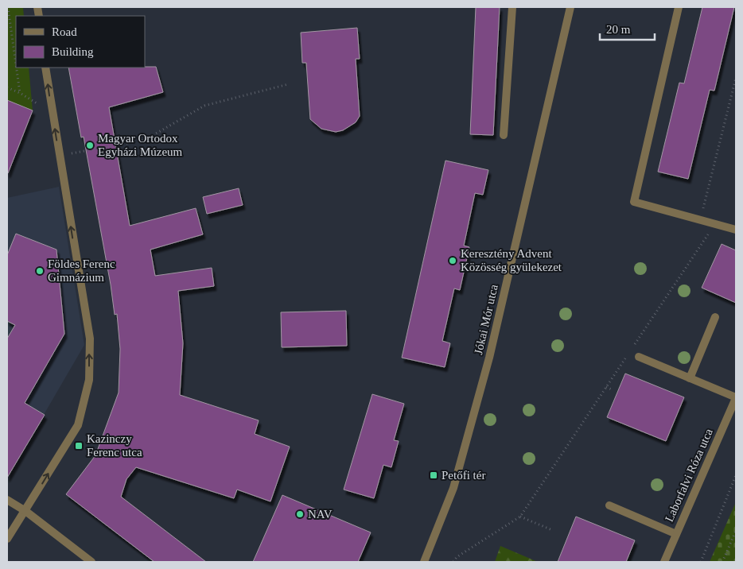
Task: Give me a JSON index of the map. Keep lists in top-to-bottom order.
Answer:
{
  "streets": {
    "street": ["Jókai Mór utca", "Laborfalvi Róza utca"]
  },
  "places": {
    "other": [
      "Magyar Ortodox Egyházi Múzeum",
      "Keresztény Advent Közösség gyülekezet",
      "Földes Ferenc Gimnázium",
      "NAV"
    ],
    "transit": ["Kazinczy Ferenc utca", "Petőfi tér"]
  },
  "legend": ["Road", "Building"],
  "scale_bar": "20 m"
}
